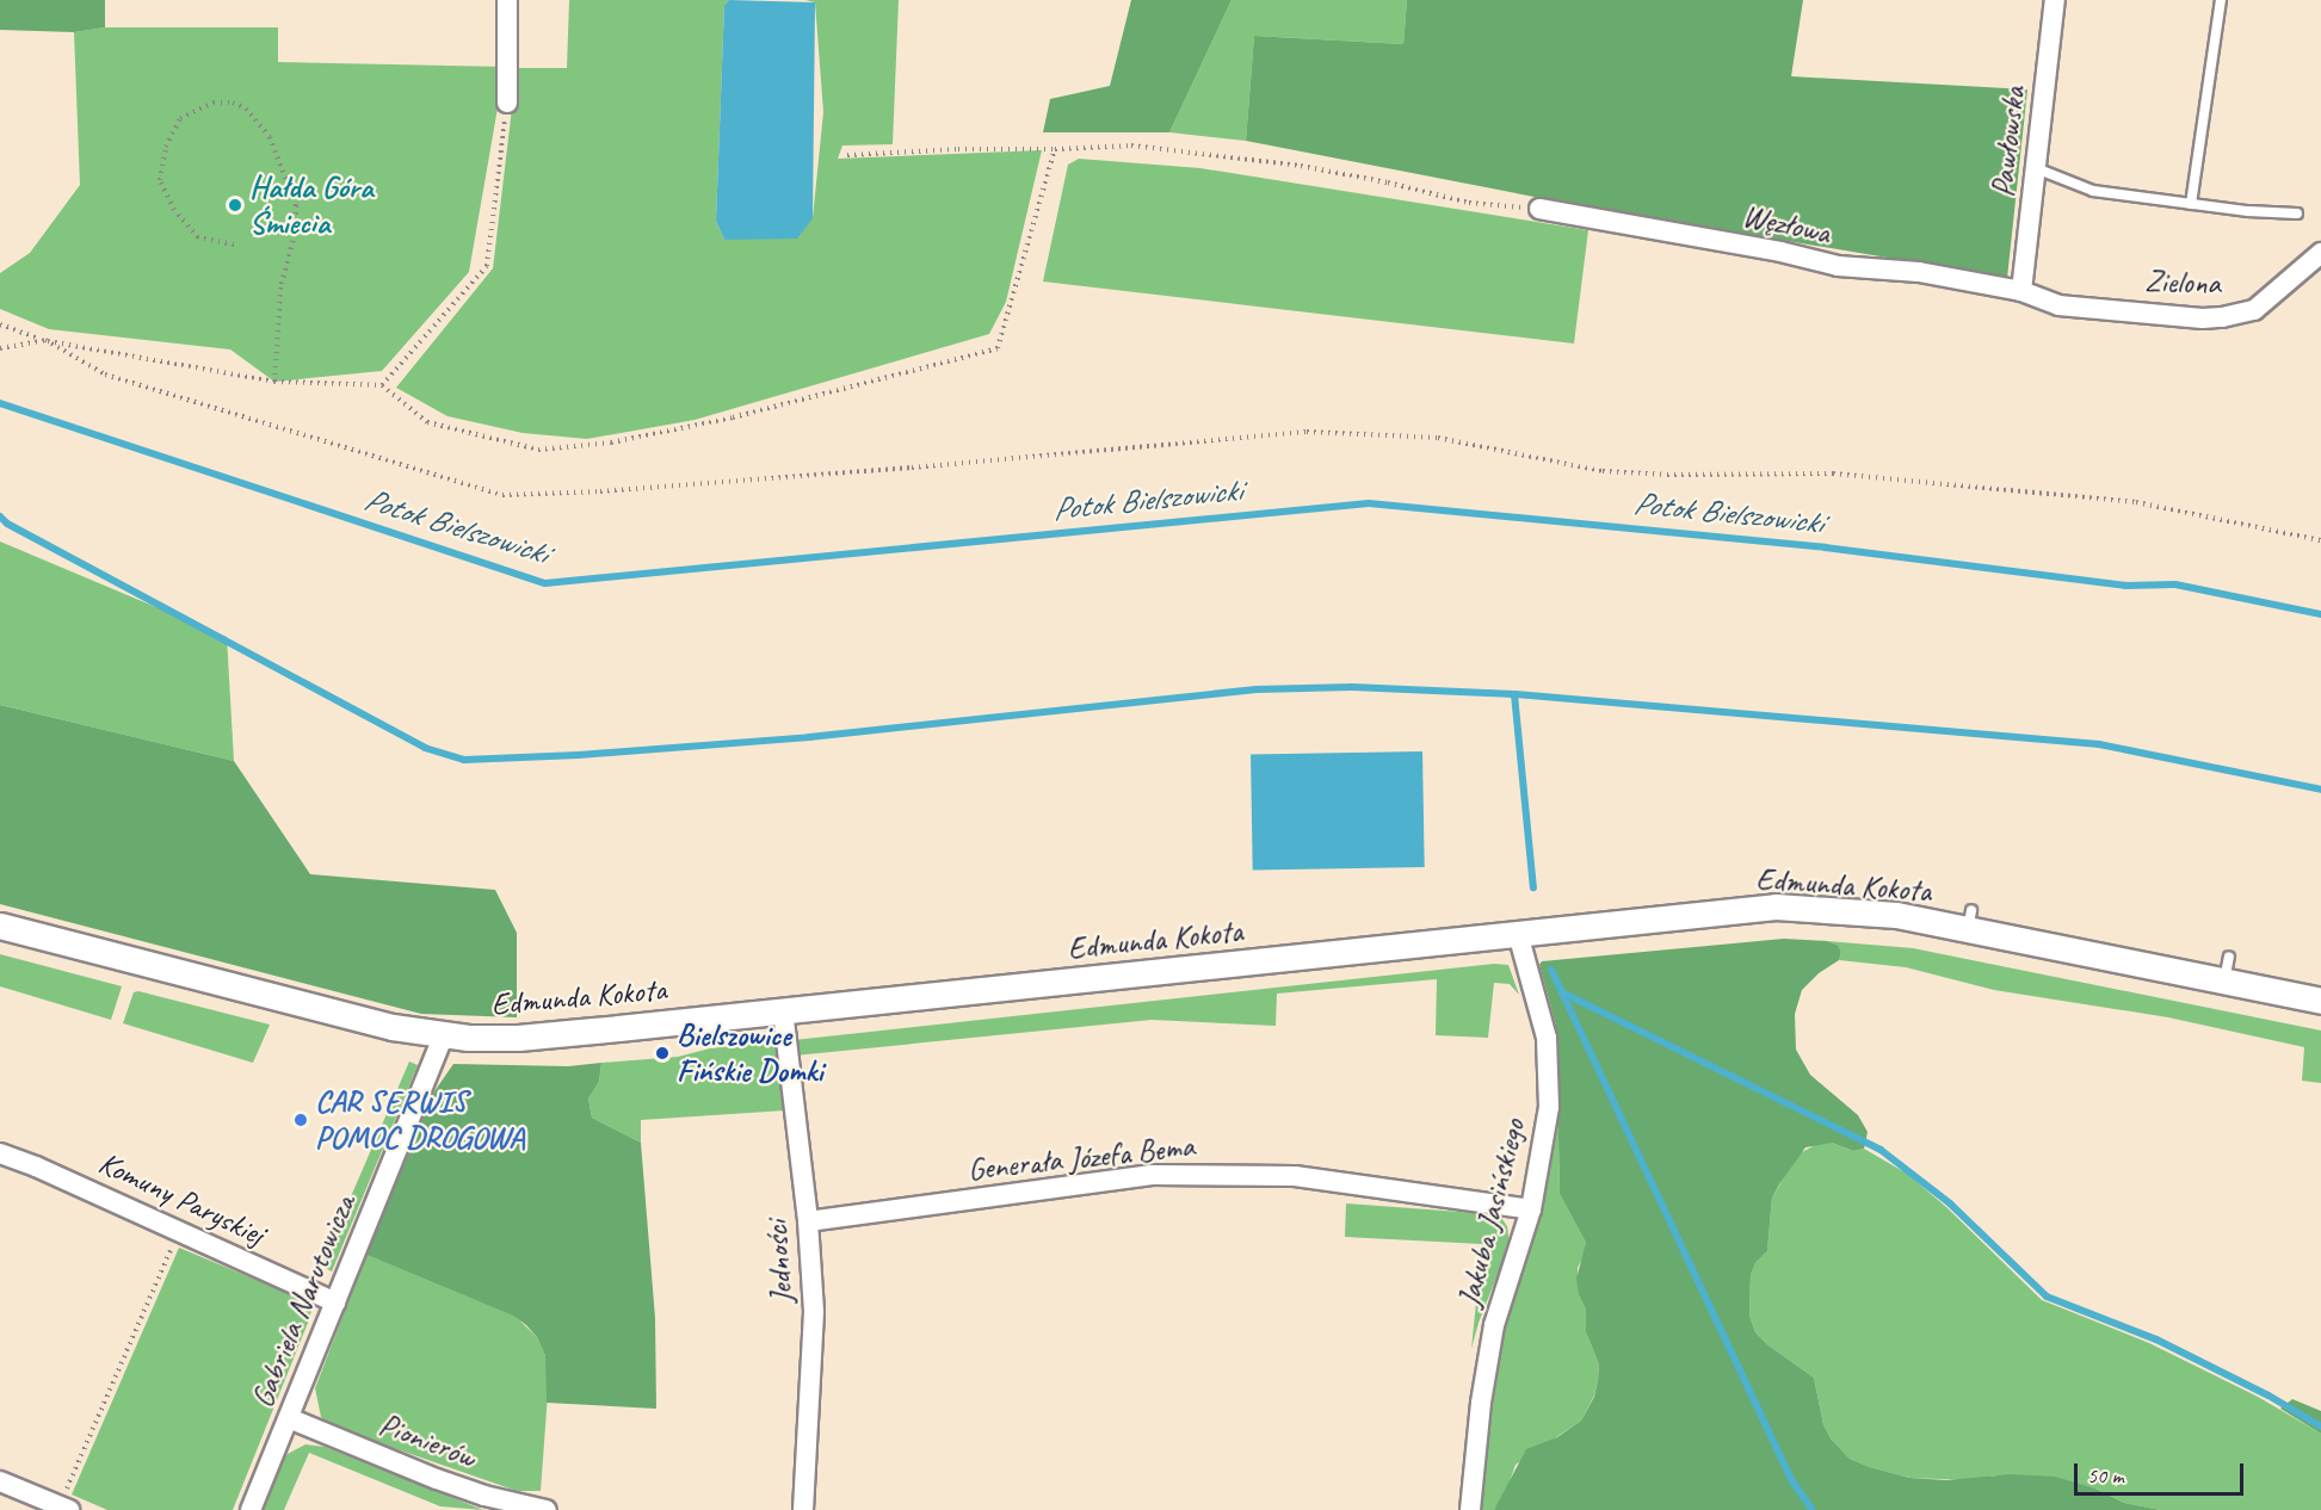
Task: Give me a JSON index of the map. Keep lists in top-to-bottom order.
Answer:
{
  "streets": {
    "street": [
      "Pawłowska",
      "Węzłowa",
      "Zielona",
      "Edmunda Kokota",
      "Generała Józefa Bema",
      "Komuny Paryskiej",
      "Jakuba Jasińskiego",
      "Jedności",
      "Gabriela Narutowicza",
      "Pionierów"
    ]
  },
  "crossings": [
    ["Pawłowska", "Węzłowa"],
    ["Pawłowska", "Zielona"],
    ["Węzłowa", "Zielona"],
    ["Edmunda Kokota", "Jakuba Jasińskiego"],
    ["Edmunda Kokota", "Jedności"],
    ["Edmunda Kokota", "Gabriela Narutowicza"],
    ["Generała Józefa Bema", "Jakuba Jasińskiego"],
    ["Generała Józefa Bema", "Jedności"],
    ["Komuny Paryskiej", "Gabriela Narutowicza"],
    ["Gabriela Narutowicza", "Pionierów"]
  ],
  "water": ["Potok Bielszowicki"],
  "places": ["Hałda Góra Śmiecia", "Bielszowice Fińskie Domki", "CAR SERWIS POMOC DROGOWA"],
  "scale_bar": "50 m"
}
